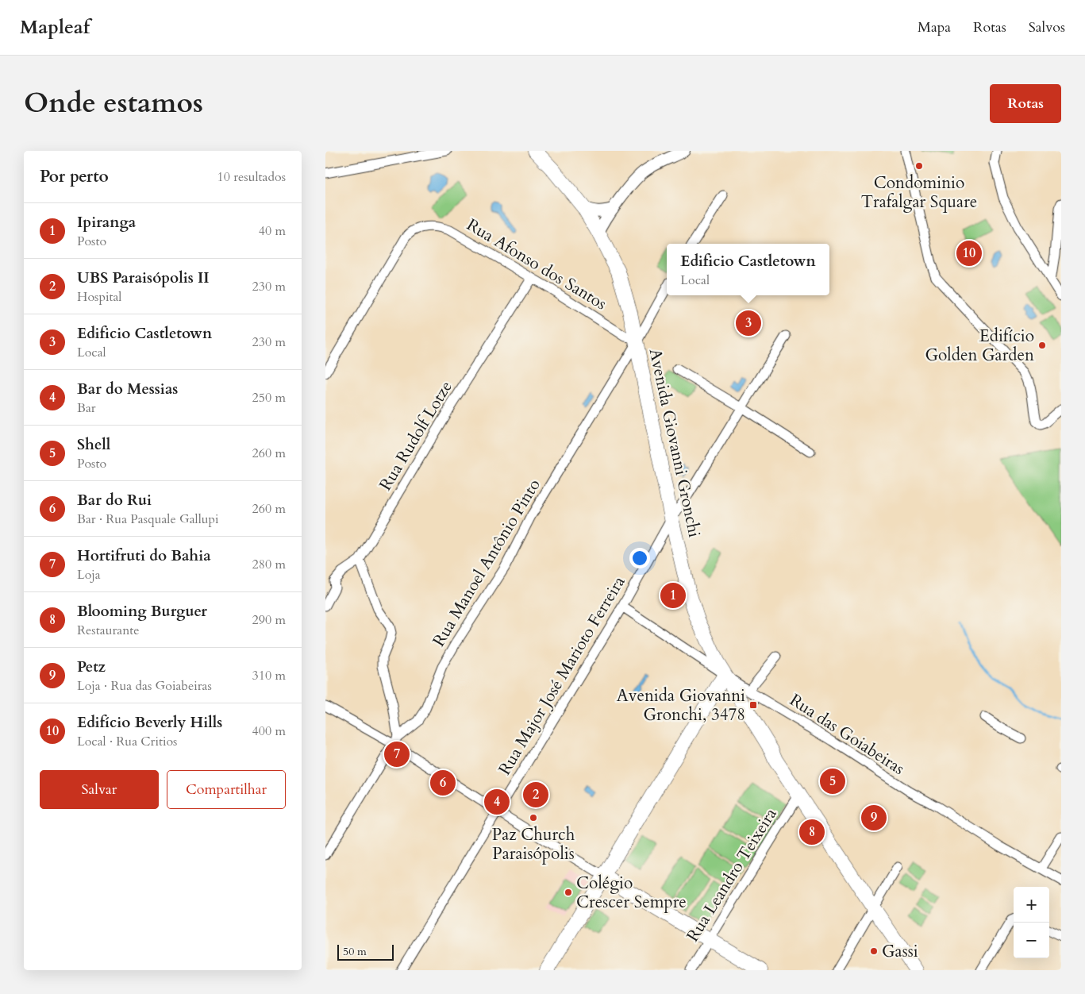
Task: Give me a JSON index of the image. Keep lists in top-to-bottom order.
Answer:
{
  "streets": {
    "main road": ["Avenida Giovanni Gronchi"],
    "street": [
      "Rua Afonso dos Santos",
      "Rua Rudolf Lotze",
      "Rua Manoel Antônio Pinto",
      "Rua Major José Marioto Ferreira",
      "Rua das Goiabeiras",
      "Rua Leandro Teixeira"
    ]
  },
  "crossings": [
    ["Rua Afonso dos Santos", "Rua Rudolf Lotze"],
    ["Rua Afonso dos Santos", "Avenida Giovanni Gronchi"],
    ["Rua Afonso dos Santos", "Rua Manoel Antônio Pinto"],
    ["Avenida Giovanni Gronchi", "Rua Manoel Antônio Pinto"],
    ["Avenida Giovanni Gronchi", "Rua Major José Marioto Ferreira"],
    ["Avenida Giovanni Gronchi", "Rua das Goiabeiras"],
    ["Avenida Giovanni Gronchi", "Rua Leandro Teixeira"],
    ["Rua Major José Marioto Ferreira", "Rua das Goiabeiras"]
  ],
  "places": {
    "other": [
      "Condominio Trafalgar Square",
      "Edifício Golden Garden",
      "Paz Church Paraisópolis",
      "Colégio Crescer Sempre",
      "Gassi"
    ],
    "transit": ["Avenida Giovanni Gronchi, 3478"]
  },
  "scale_bar": "50 m",
  "page": {
    "header": "Mapleaf",
    "nav": ["Mapa", "Rotas", "Salvos"],
    "title": "Onde estamos",
    "buttons": [
      "Rotas",
      ["Salvar", "Compartilhar"]
    ],
    "heading": ["Por perto", "10 resultados"],
    "list": [
      {
        "mark": "1",
        "name": "Ipiranga",
        "note": "Posto",
        "value": "40 m"
      },
      {
        "mark": "2",
        "name": "UBS Paraisópolis II",
        "note": "Hospital",
        "value": "230 m"
      },
      {
        "mark": "3",
        "name": "Edificio Castletown",
        "note": "Local",
        "value": "230 m"
      },
      {
        "mark": "4",
        "name": "Bar do Messias",
        "note": "Bar",
        "value": "250 m"
      },
      {
        "mark": "5",
        "name": "Shell",
        "note": "Posto",
        "value": "260 m"
      },
      {
        "mark": "6",
        "name": "Bar do Rui",
        "note": "Bar · Rua Pasquale Gallupi",
        "value": "260 m"
      },
      {
        "mark": "7",
        "name": "Hortifruti do Bahia",
        "note": "Loja",
        "value": "280 m"
      },
      {
        "mark": "8",
        "name": "Blooming Burguer",
        "note": "Restaurante",
        "value": "290 m"
      },
      {
        "mark": "9",
        "name": "Petz",
        "note": "Loja · Rua das Goiabeiras",
        "value": "310 m"
      },
      {
        "mark": "10",
        "name": "Edifício Beverly Hills",
        "note": "Local · Rua Critios",
        "value": "400 m"
      }
    ],
    "pins": [
      "10",
      "3",
      "1",
      "7",
      "5",
      "6",
      "2",
      "4",
      "9",
      "8"
    ],
    "popup": ["Edificio Castletown", "Local"],
    "map_buttons": ["+", "−"],
    "scale": "50 m"
  }
}
